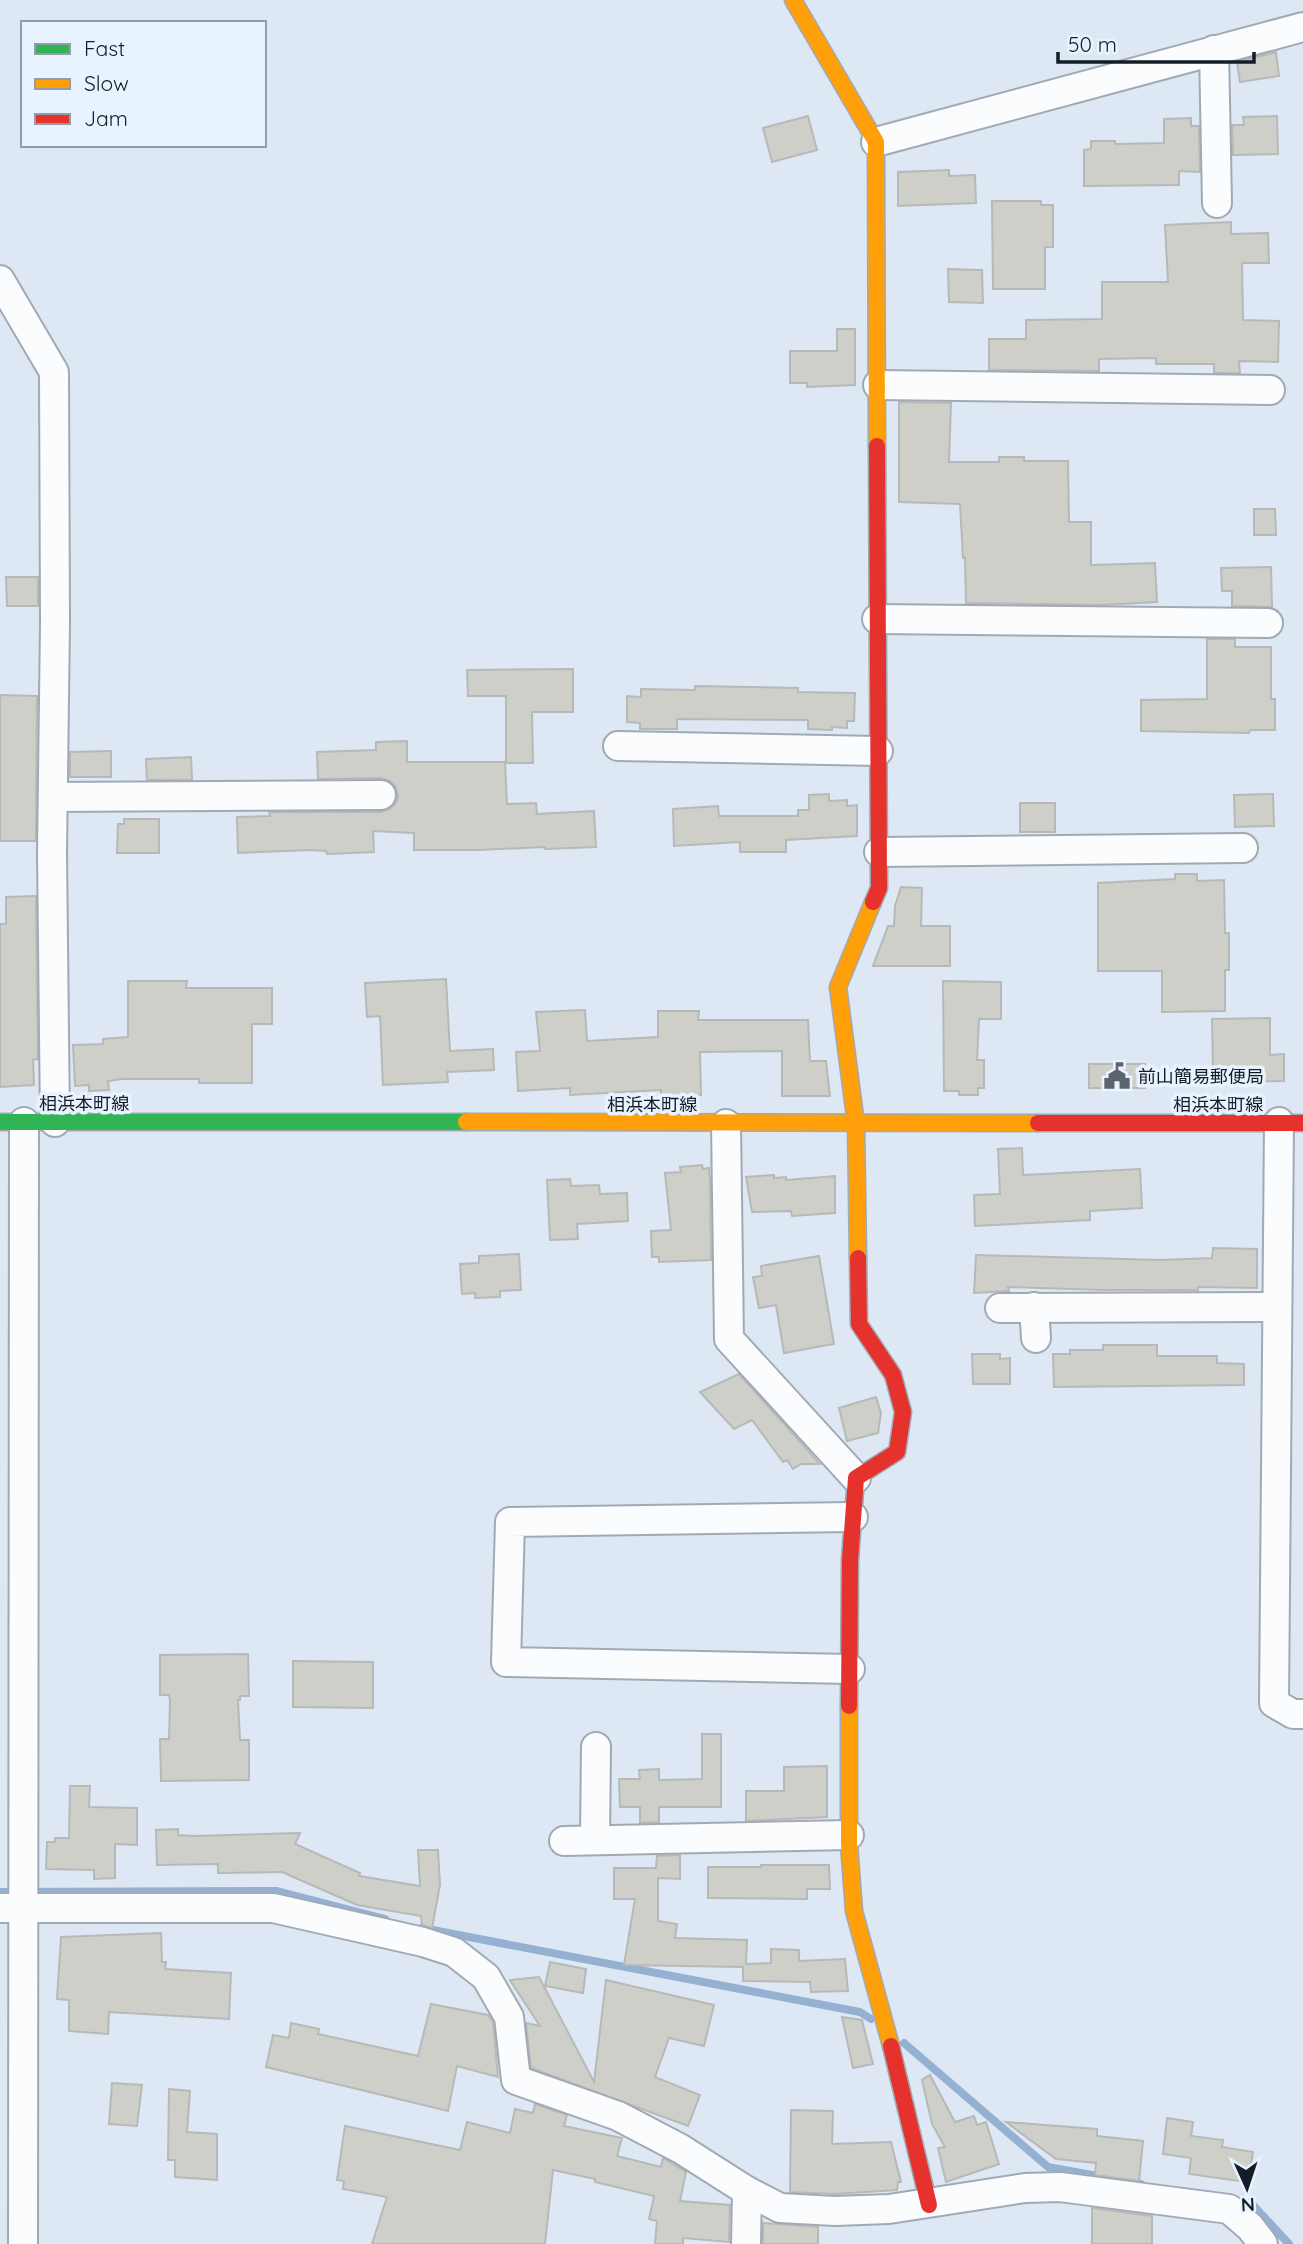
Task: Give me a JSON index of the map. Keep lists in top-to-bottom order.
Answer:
{
  "streets": {
    "street": ["相浜本町線"]
  },
  "places": {
    "public building": ["前山簡易郵便局"]
  },
  "legend": ["Fast", "Slow", "Jam"],
  "scale_bar": "50 m",
  "north": "bottom"
}
